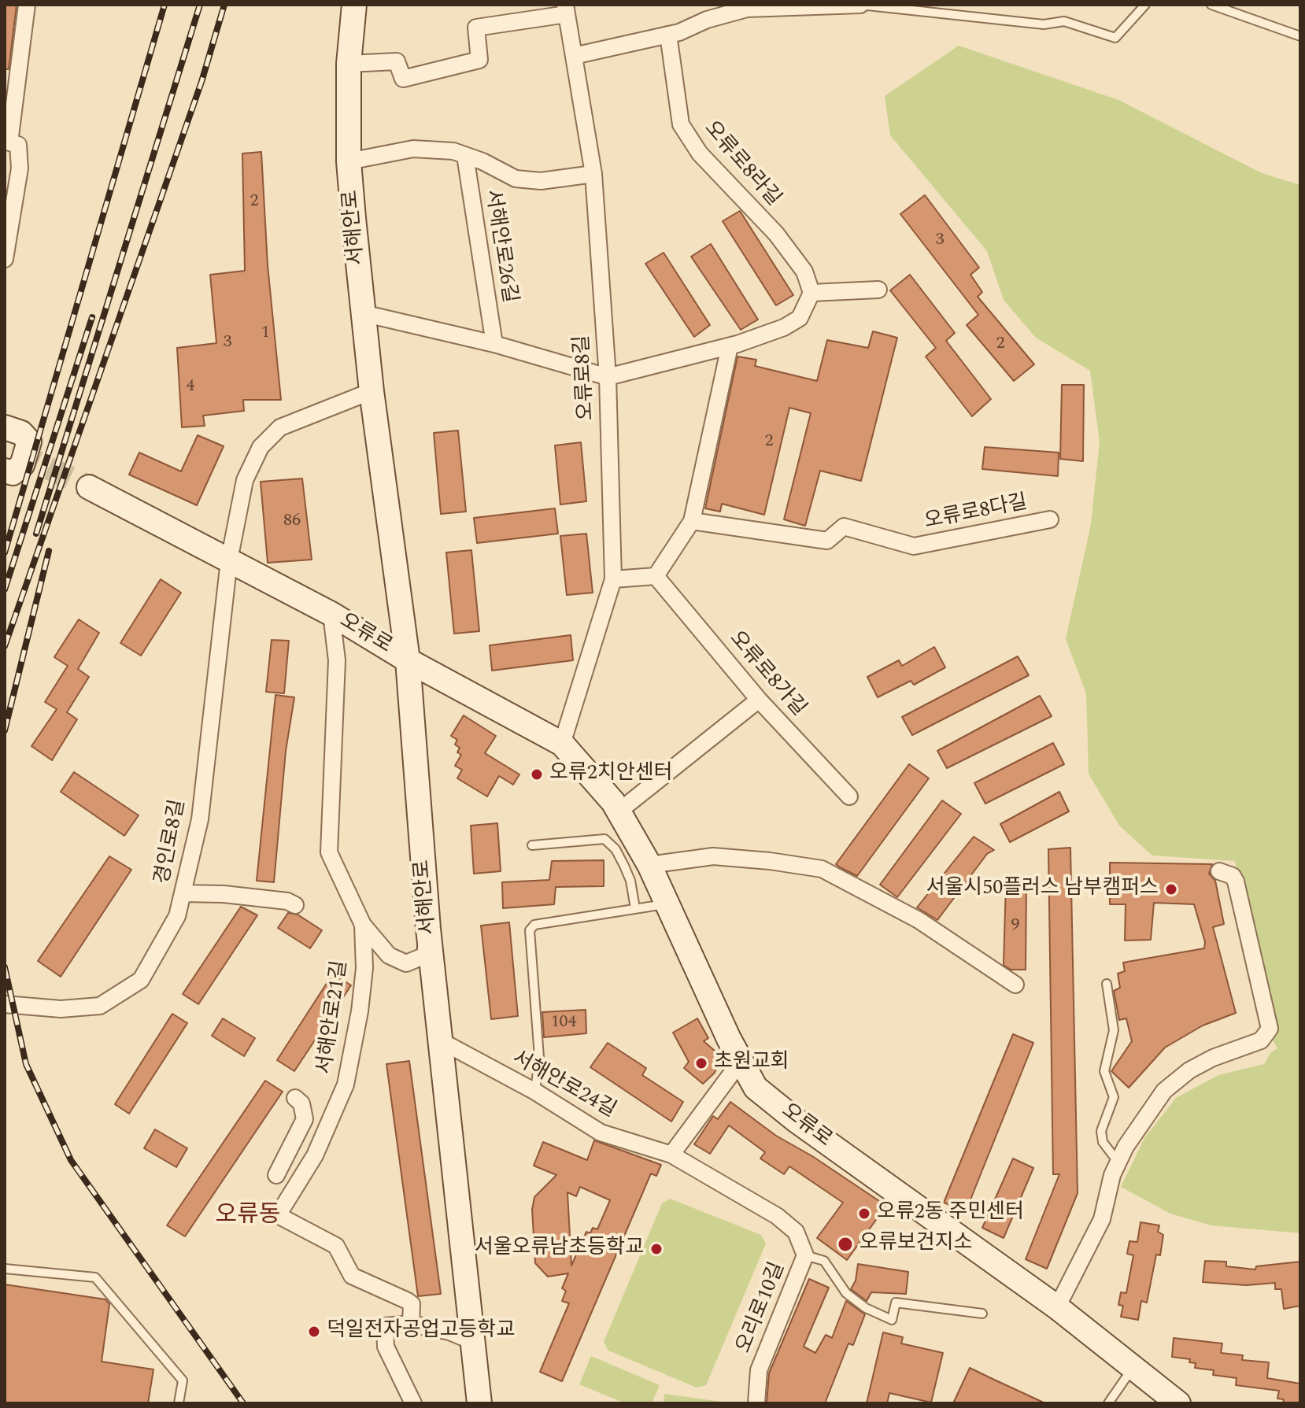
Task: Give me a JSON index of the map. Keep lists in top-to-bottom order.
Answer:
{
  "streets": {
    "main road": ["서해안로", "오류로"],
    "street": [
      "오류로8라길",
      "서해안로26길",
      "오류로8길",
      "오류로8다길",
      "오류로8가길",
      "경인로8길",
      "서해안로21길",
      "서해안로24길",
      "오리로10길"
    ]
  },
  "crossings": [
    ["서해안로", "오류로"],
    ["서해안로", "서해안로21길"],
    ["서해안로", "서해안로24길"],
    ["오류로8길", "오류로"],
    ["오류로", "경인로8길"],
    ["오류로", "서해안로21길"],
    ["서해안로24길", "오리로10길"]
  ],
  "districts": ["오류동"],
  "places": [
    "오류2치안센터",
    "서울시50플러스 남부캠퍼스",
    "초원교회",
    "오류2동 주민센터",
    "오류보건지소",
    "서울오류남초등학교",
    "덕일전자공업고등학교"
  ],
  "house_numbers": [
    "2",
    "3",
    "1",
    "3",
    "2",
    "4",
    "2",
    "86",
    "9",
    "104"
  ]
}
